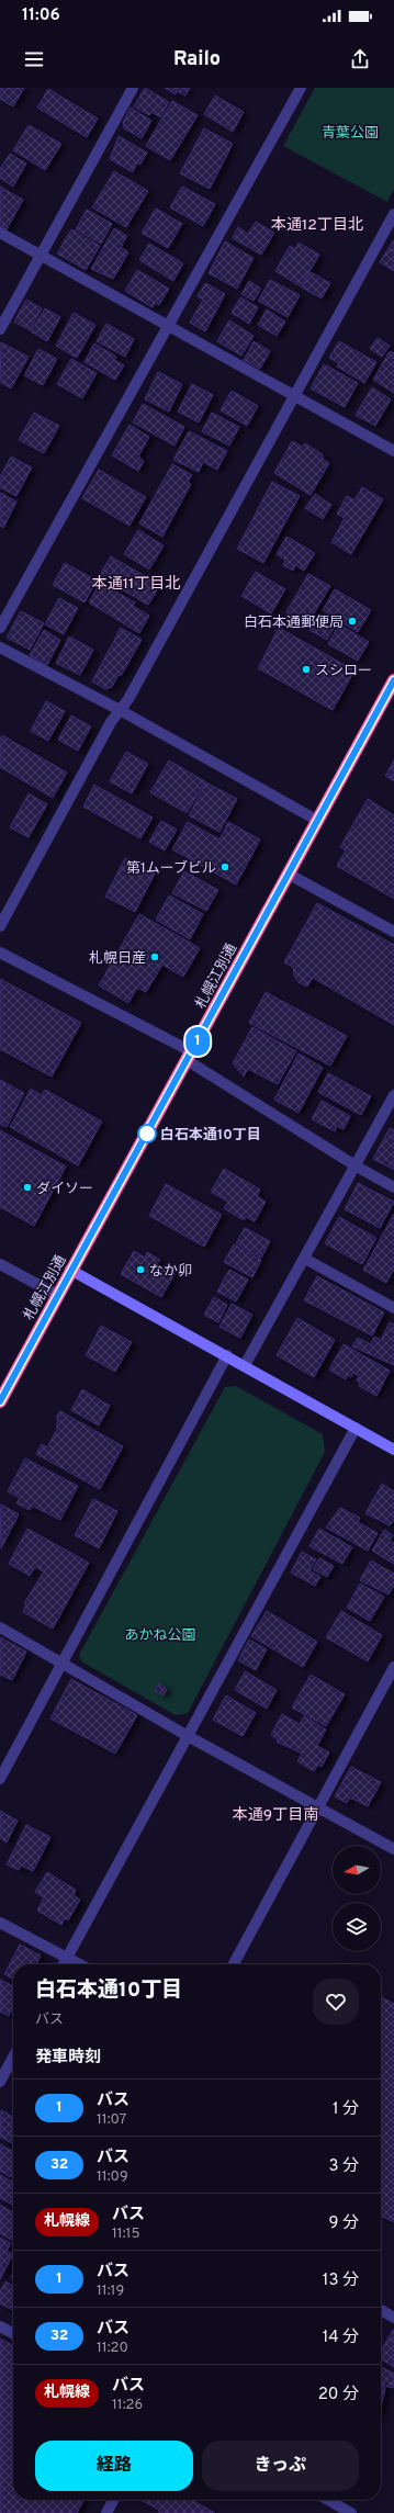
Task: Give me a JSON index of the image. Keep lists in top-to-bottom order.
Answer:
{
  "streets": {
    "highway": ["札幌江別通"]
  },
  "districts": ["本通12丁目北", "本通11丁目北", "本通9丁目南"],
  "parks": ["青葉公園", "あかね公園"],
  "places": [
    "白石本通郵便局",
    "スシロー",
    "第1ムーブビル",
    "札幌日産",
    "白石本通10丁目",
    "ダイソー",
    "なか卯"
  ],
  "lines": ["bus line 1"],
  "north": "left",
  "page": {
    "status": "11:06",
    "header": "Railo",
    "on_map": "1",
    "heading": [
      ["白石本通10丁目", "バス"],
      "発車時刻"
    ],
    "list": [
      {
        "mark": "1",
        "name": "バス",
        "note": "11:07",
        "value": "1 分"
      },
      {
        "mark": "32",
        "name": "バス",
        "note": "11:09",
        "value": "3 分"
      },
      {
        "mark": "札幌線",
        "name": "バス",
        "note": "11:15",
        "value": "9 分"
      },
      {
        "mark": "1",
        "name": "バス",
        "note": "11:19",
        "value": "13 分"
      },
      {
        "mark": "32",
        "name": "バス",
        "note": "11:20",
        "value": "14 分"
      },
      {
        "mark": "札幌線",
        "name": "バス",
        "note": "11:26",
        "value": "20 分"
      }
    ],
    "buttons": ["経路", "きっぷ"]
  }
}
